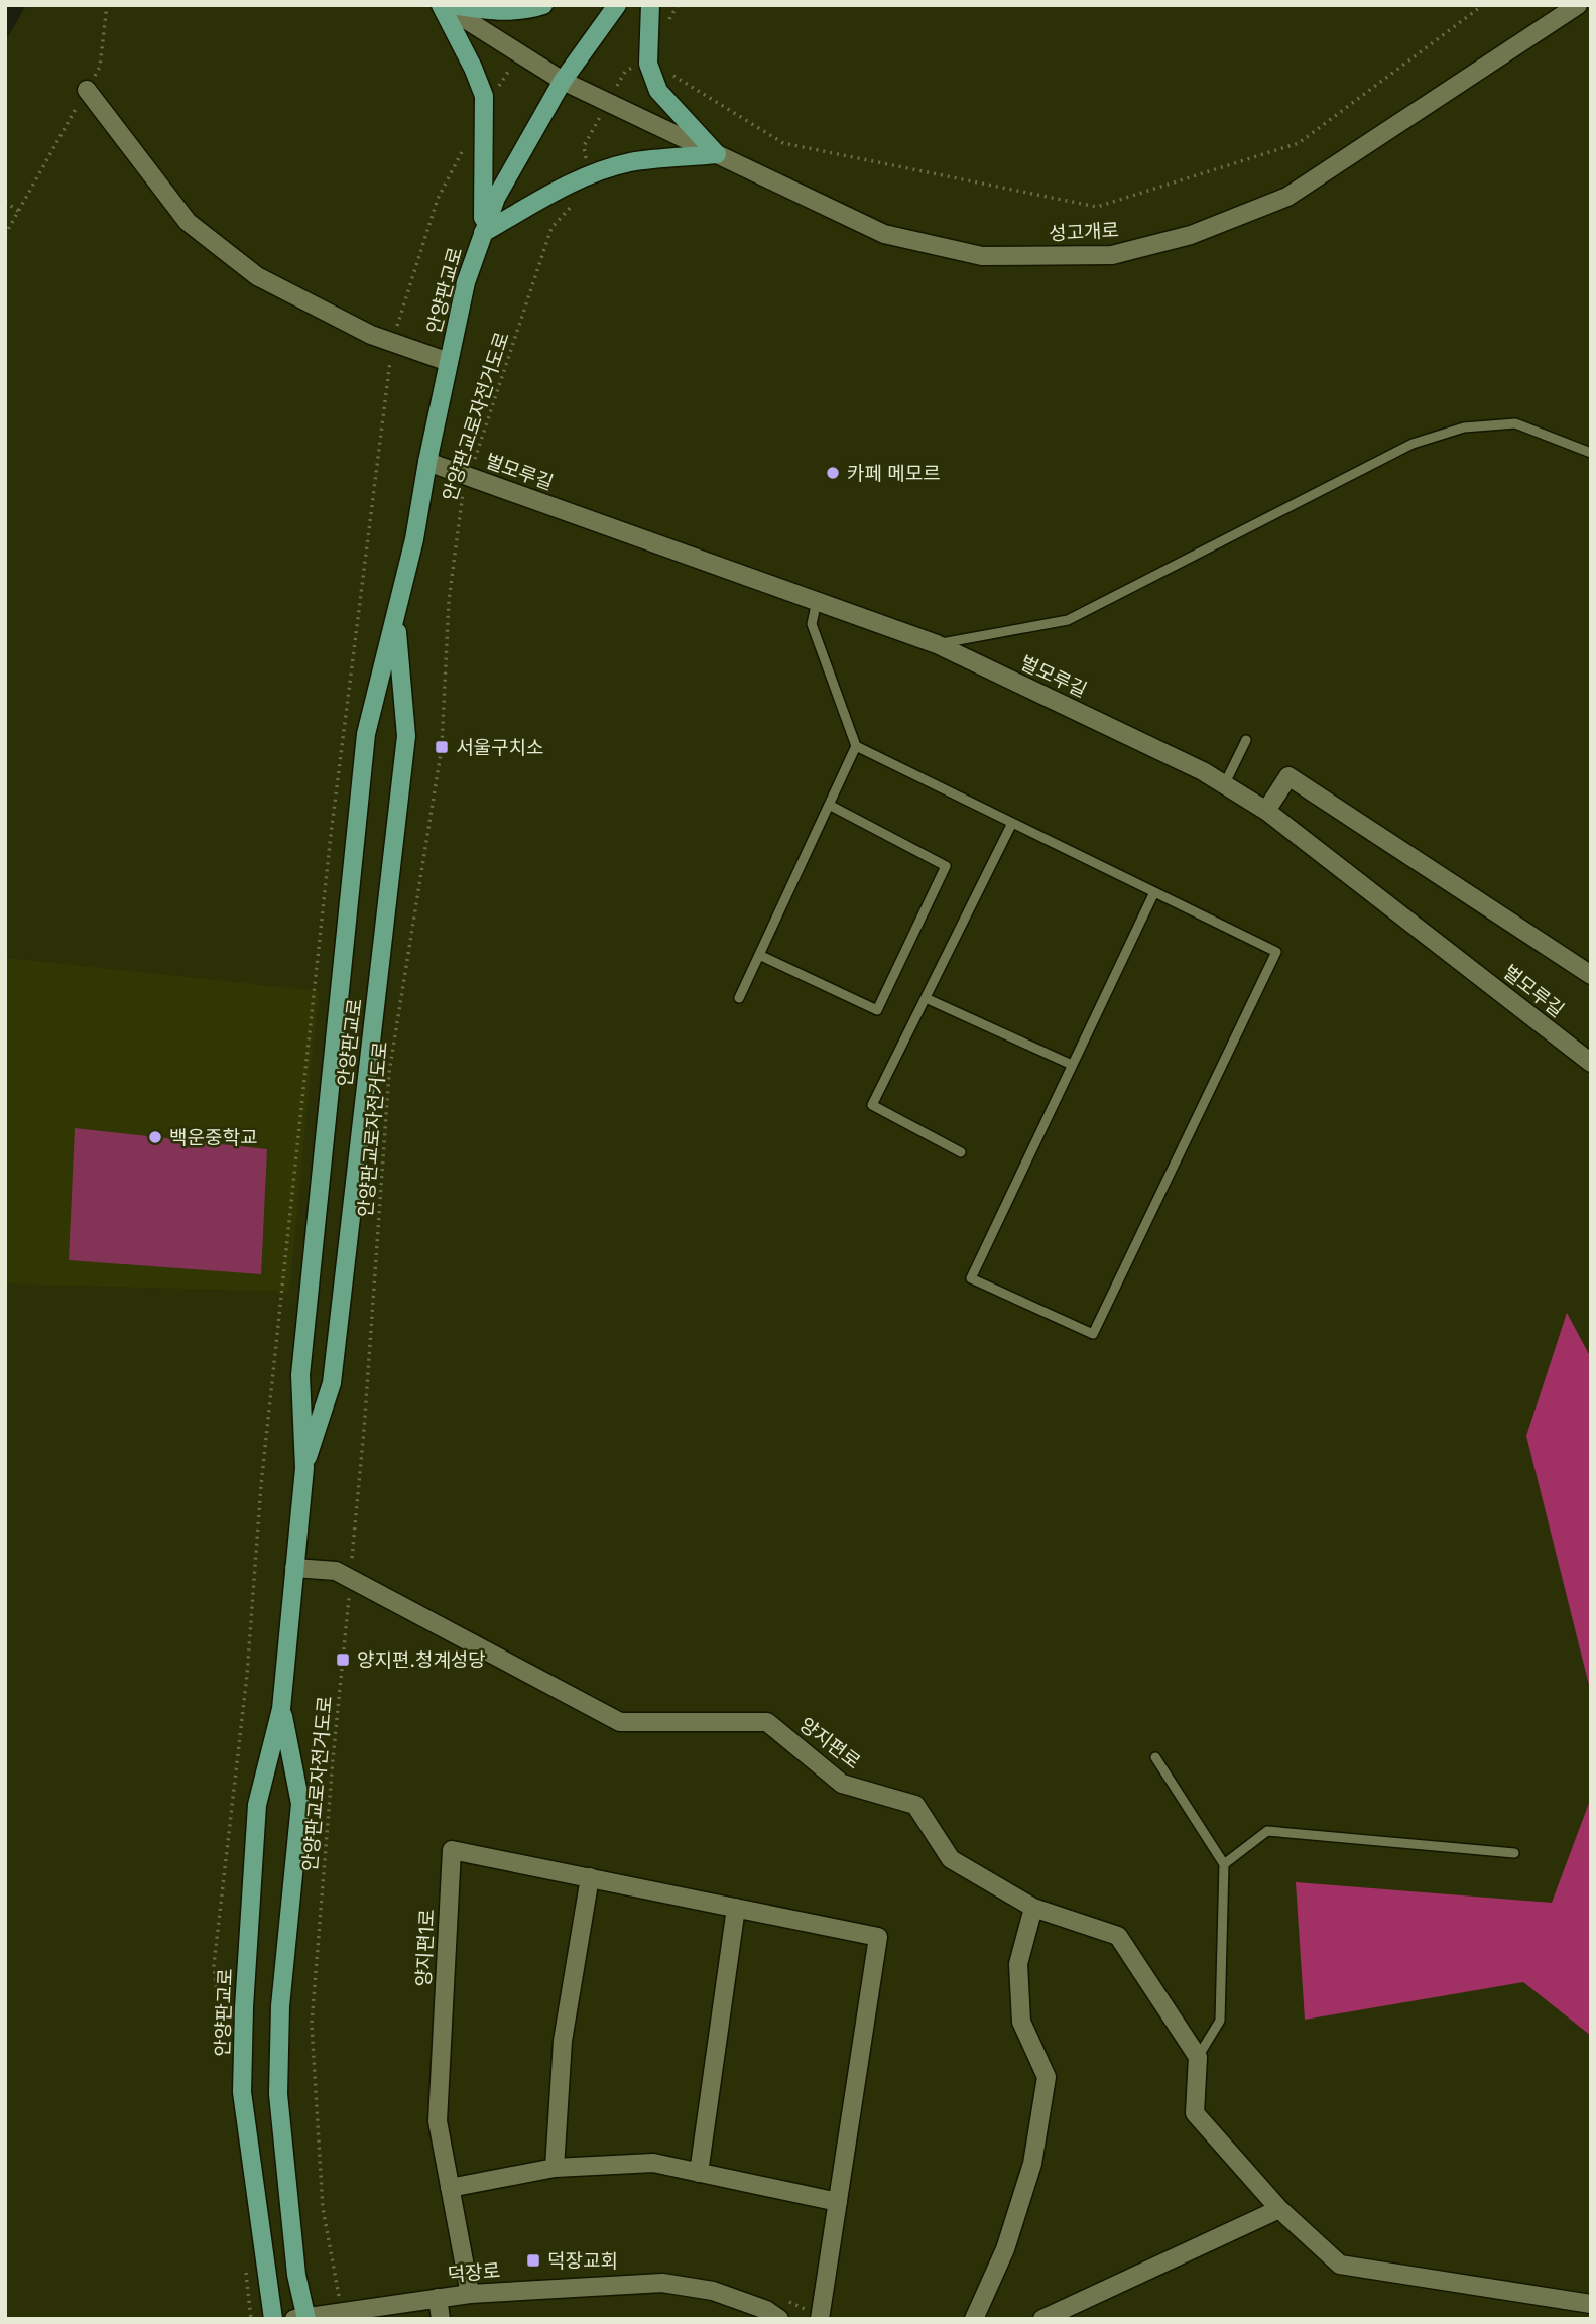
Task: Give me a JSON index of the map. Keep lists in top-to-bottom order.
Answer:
{
  "streets": {
    "main road": ["안양판교로"],
    "street": [
      "성고개로",
      "벌모루길",
      "양지편로",
      "양지편1로",
      "덕장로"
    ],
    "path": ["안양판교로자전거도로"]
  },
  "crossings": [
    ["성고개로", "안양판교로"],
    ["안양판교로", "벌모루길"],
    ["안양판교로", "양지편로"],
    ["안양판교로", "덕장로"],
    ["안양판교로자전거도로", "벌모루길"],
    ["안양판교로자전거도로", "양지편로"],
    ["안양판교로자전거도로", "덕장로"],
    ["양지편1로", "덕장로"]
  ],
  "places": {
    "other": ["카페 메모르", "백운중학교"],
    "transit": ["서울구치소", "양지편.청계성당", "덕장교회"]
  }
}
